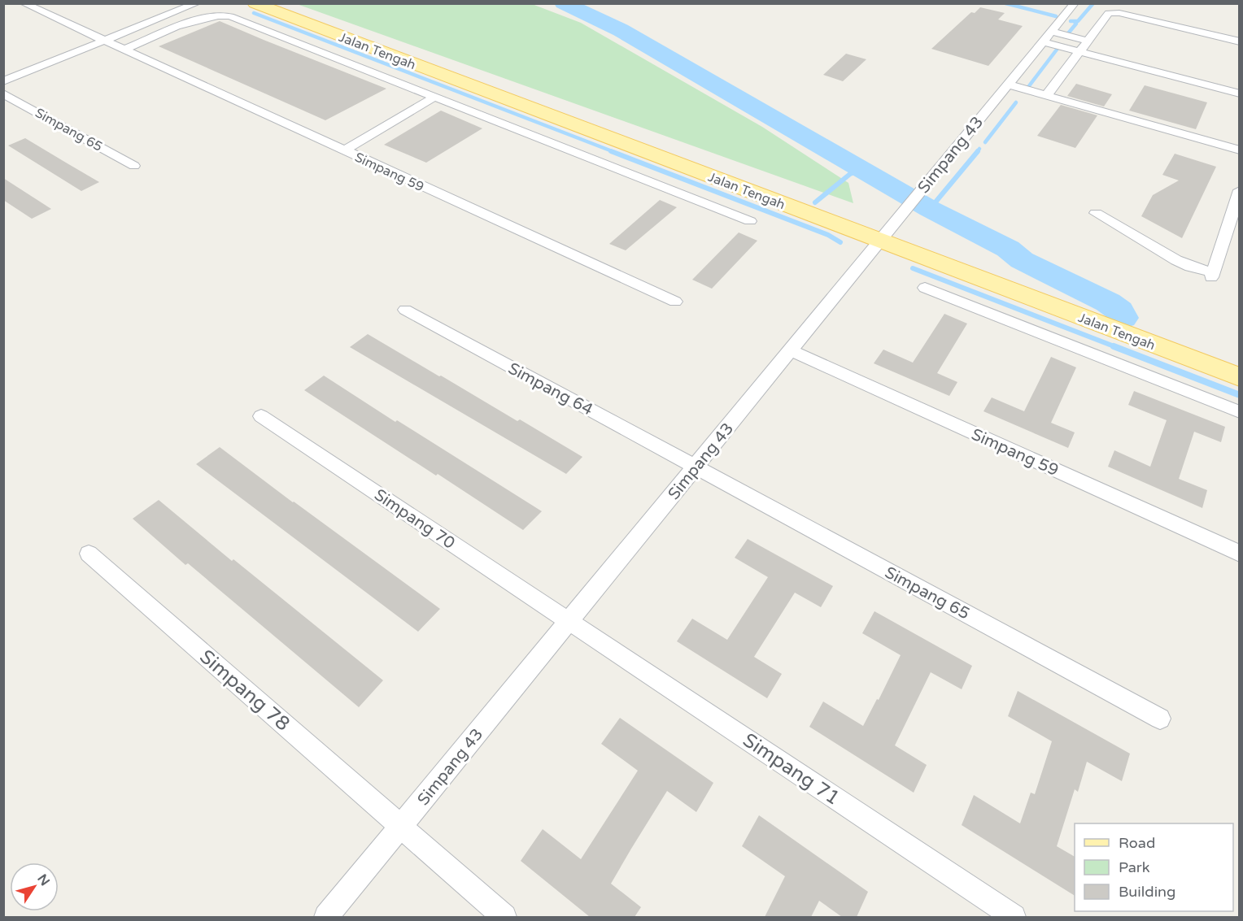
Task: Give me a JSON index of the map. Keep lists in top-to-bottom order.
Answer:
{
  "streets": {
    "main road": ["Jalan Tengah"],
    "street": [
      "Simpang 65",
      "Simpang 43",
      "Simpang 59",
      "Simpang 64",
      "Simpang 70",
      "Simpang 78",
      "Simpang 71"
    ]
  },
  "crossings": [
    ["Jalan Tengah", "Simpang 43"],
    ["Simpang 65", "Simpang 43"],
    ["Simpang 65", "Simpang 64"],
    ["Simpang 43", "Simpang 59"],
    ["Simpang 43", "Simpang 64"],
    ["Simpang 43", "Simpang 70"],
    ["Simpang 43", "Simpang 78"],
    ["Simpang 43", "Simpang 71"],
    ["Simpang 70", "Simpang 71"]
  ],
  "legend": ["Road", "Park", "Building"],
  "north": "top right"
}
